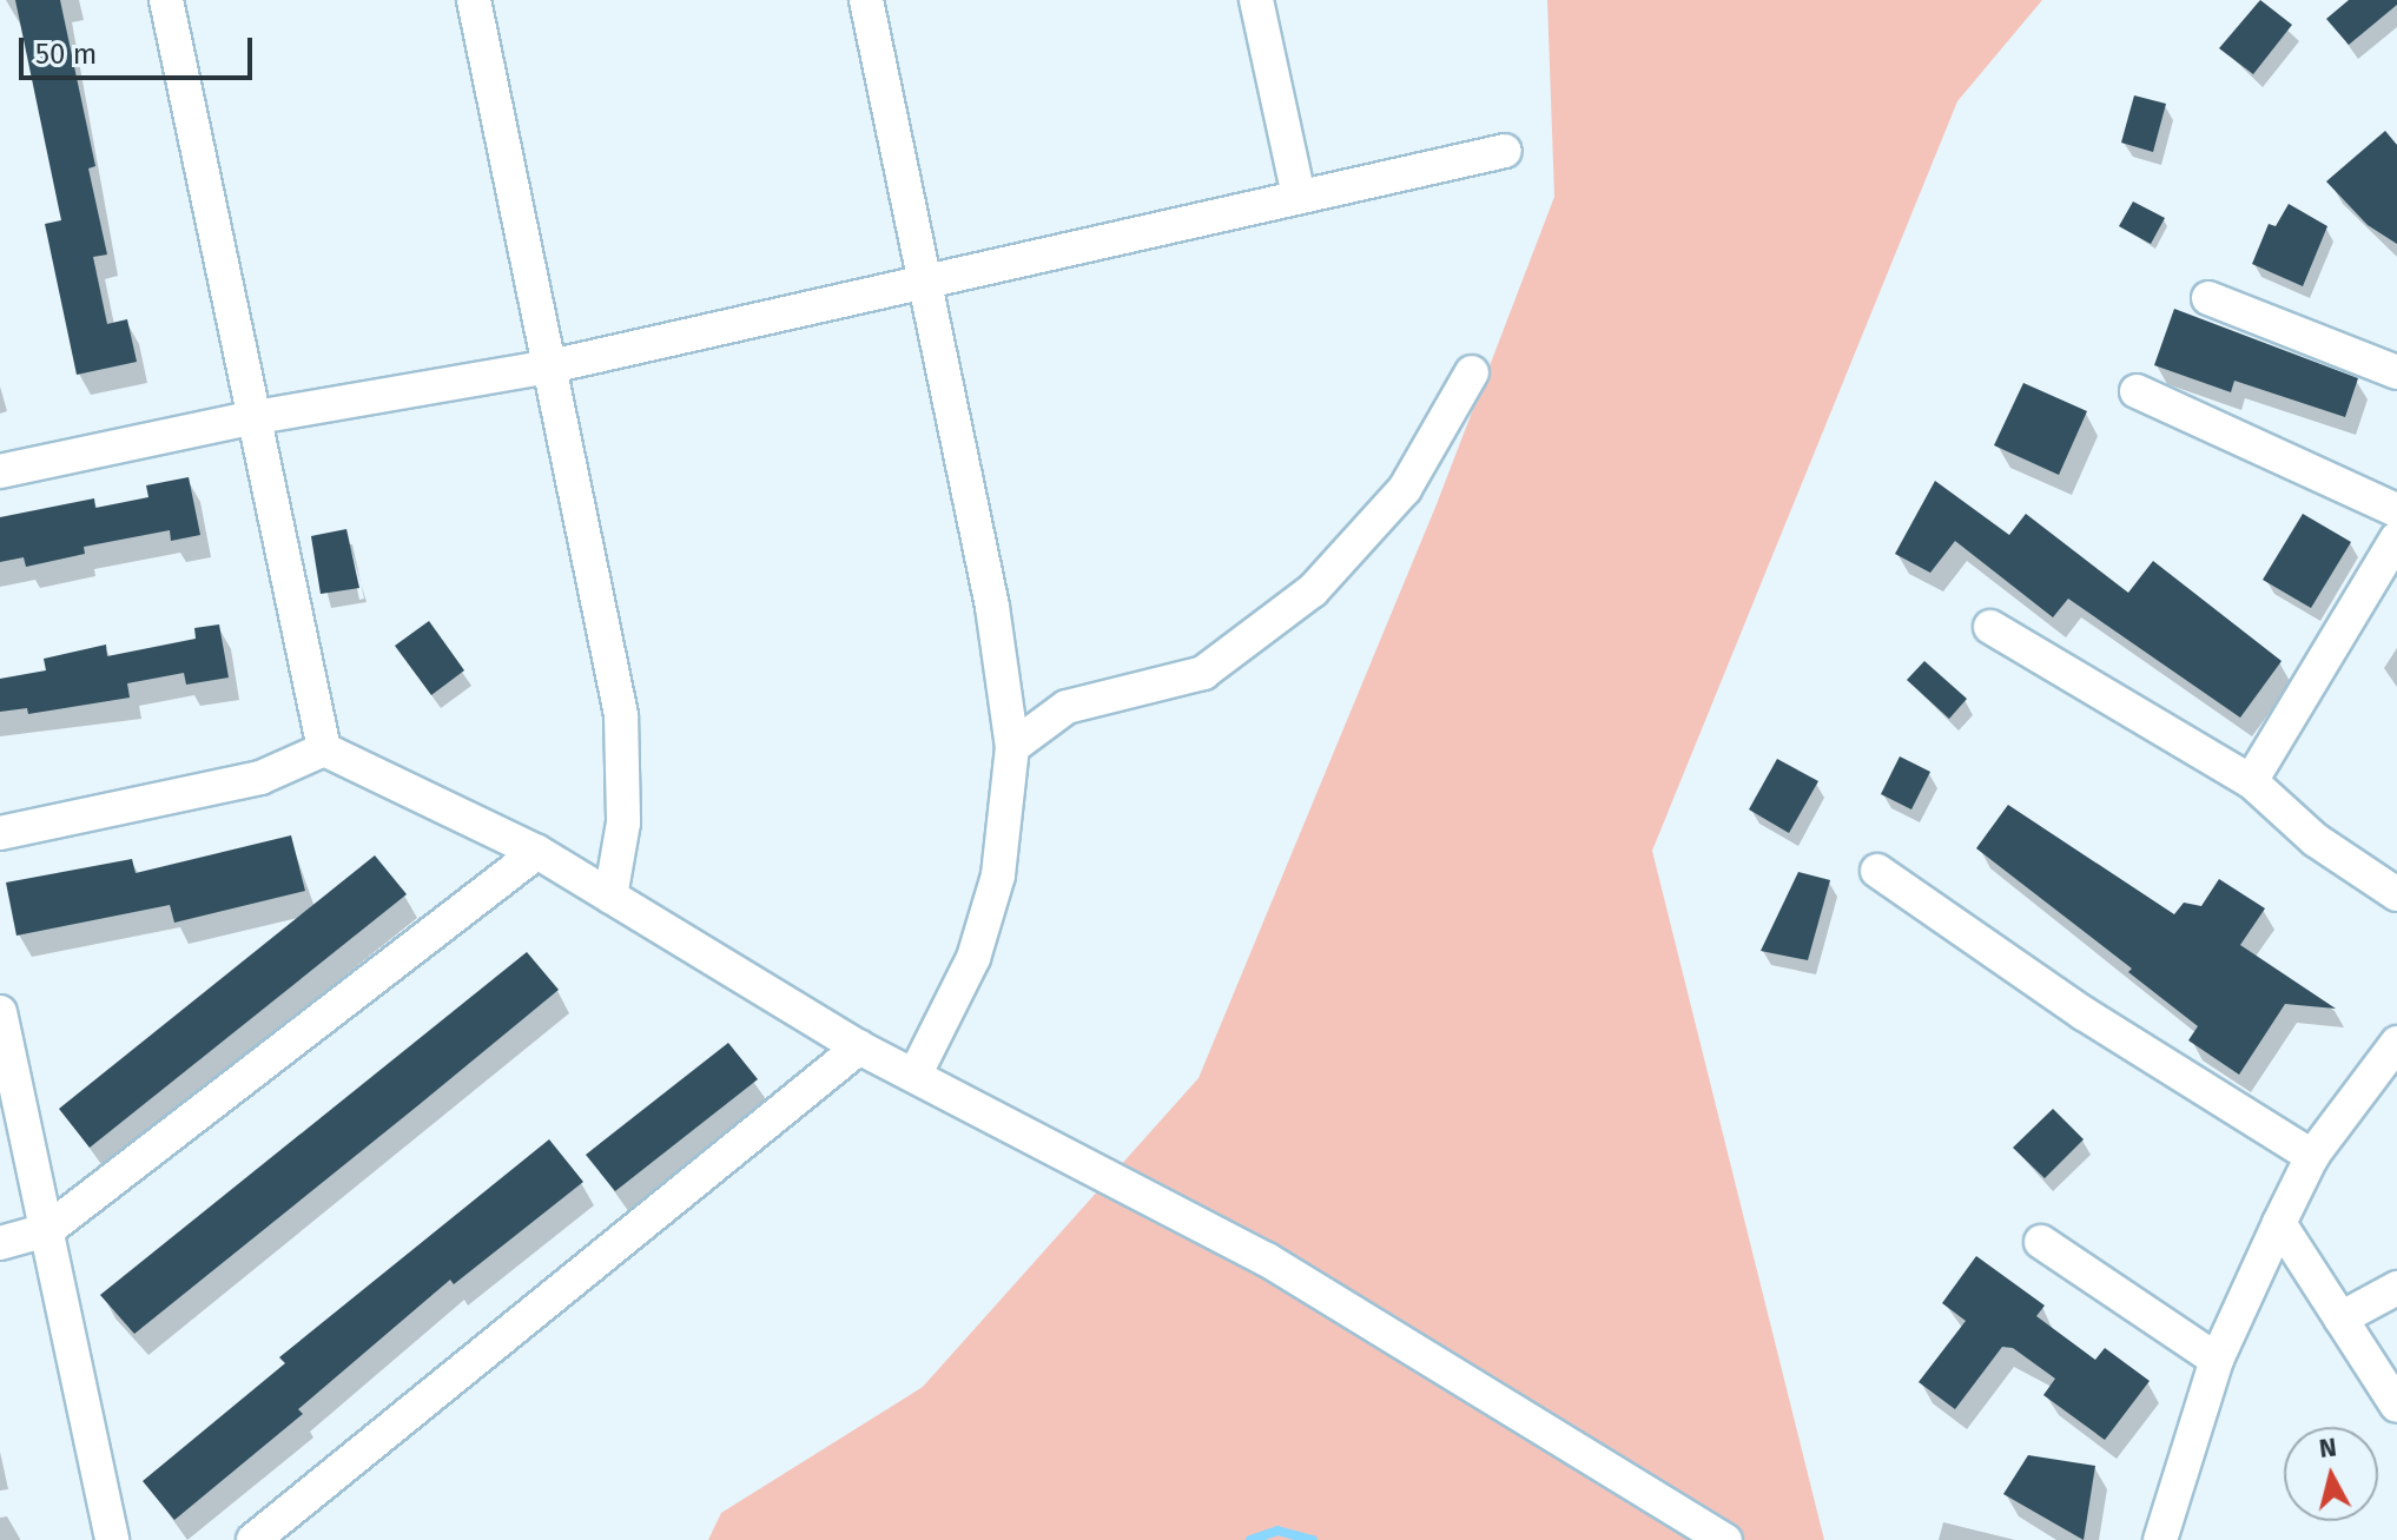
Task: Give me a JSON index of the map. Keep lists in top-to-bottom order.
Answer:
{
  "scale_bar": "50 m",
  "north": "top"
}
